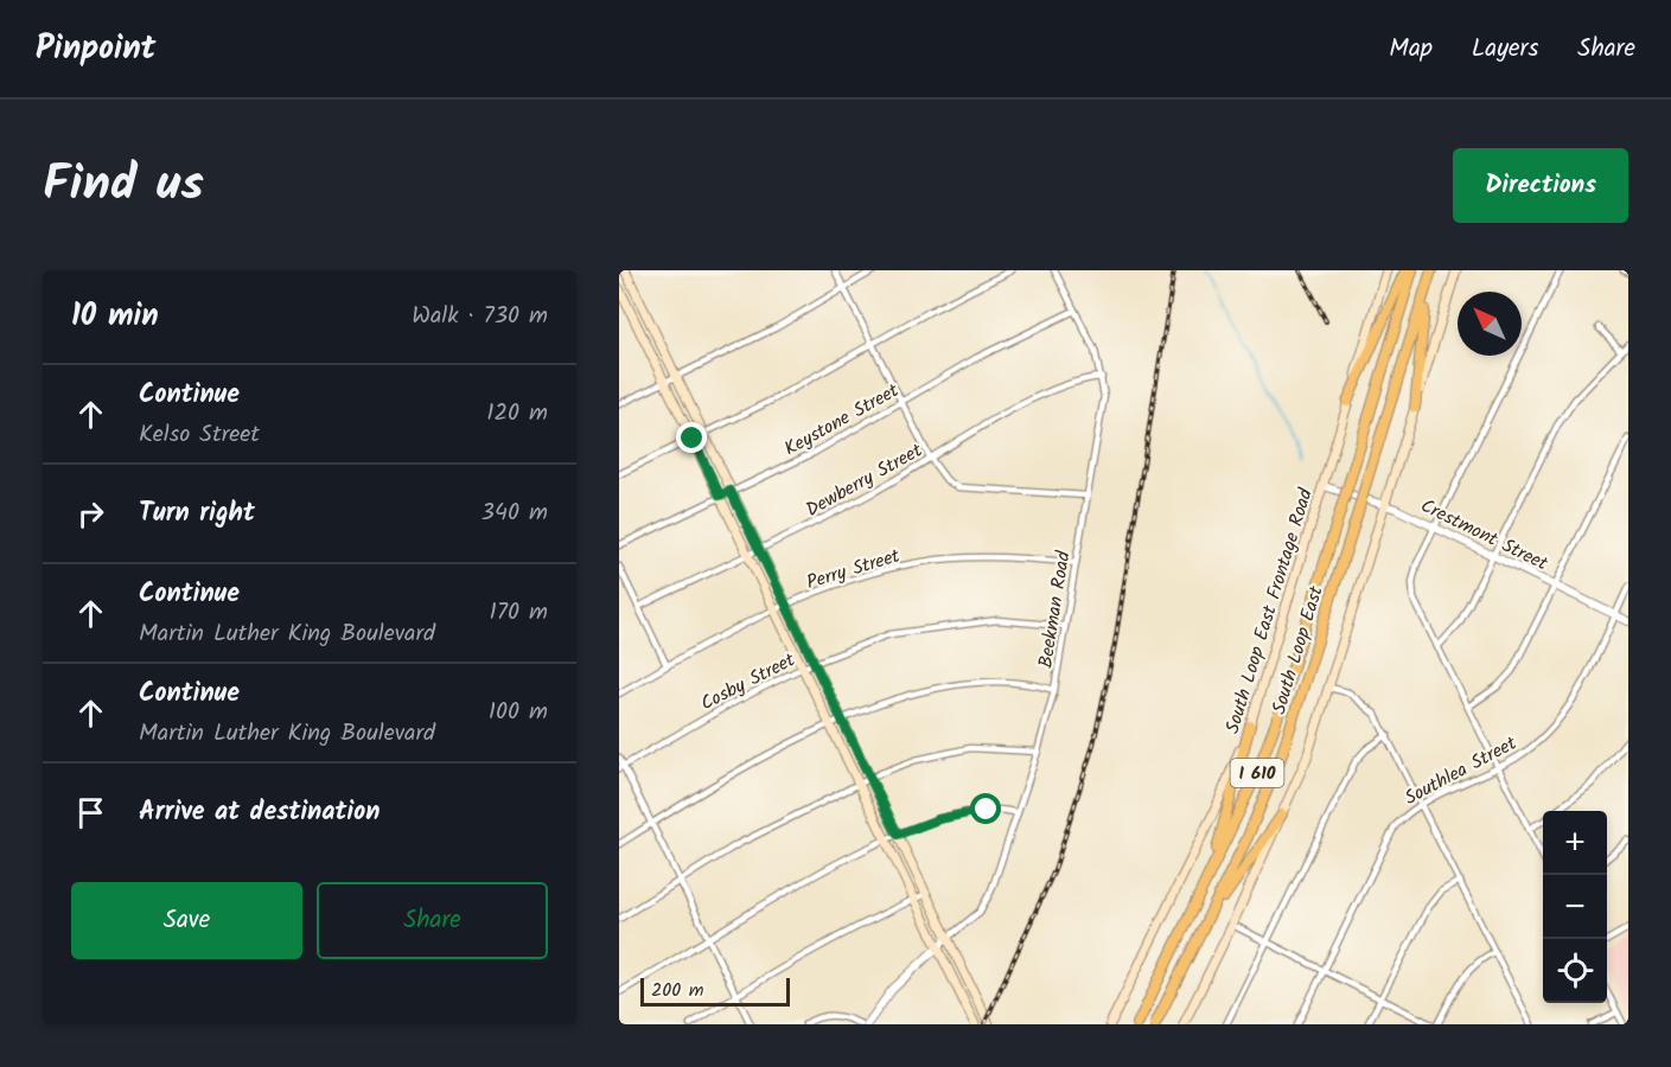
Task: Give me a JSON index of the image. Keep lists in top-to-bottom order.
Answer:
{
  "streets": {
    "highway": ["South Loop East", "I 610"],
    "main road": ["South Loop East Frontage Road"],
    "street": [
      "Keystone Street",
      "Dewberry Street",
      "Crestmont Street",
      "Perry Street",
      "Beekman Road",
      "Cosby Street",
      "Southlea Street"
    ]
  },
  "crossings": [
    ["Keystone Street", "Beekman Road"],
    ["Dewberry Street", "Beekman Road"],
    ["Crestmont Street", "South Loop East Frontage Road"],
    ["Crestmont Street", "Southlea Street"],
    ["Perry Street", "Beekman Road"],
    ["Beekman Road", "Cosby Street"]
  ],
  "scale_bar": "200 m",
  "north": "top left",
  "page": {
    "header": "Pinpoint",
    "nav": ["Map", "Layers", "Share"],
    "title": "Find us",
    "buttons": [
      "Directions",
      ["Save", "Share"]
    ],
    "heading": ["10 min", "Walk · 730 m"],
    "list": [
      ["Continue", "Kelso Street", "120 m"],
      ["Turn right", "340 m"],
      ["Continue", "Martin Luther King Boulevard", "170 m"],
      ["Continue", "Martin Luther King Boulevard", "100 m"],
      "Arrive at destination"
    ],
    "map_buttons": ["+", "−"],
    "scale": "200 m"
  }
}
